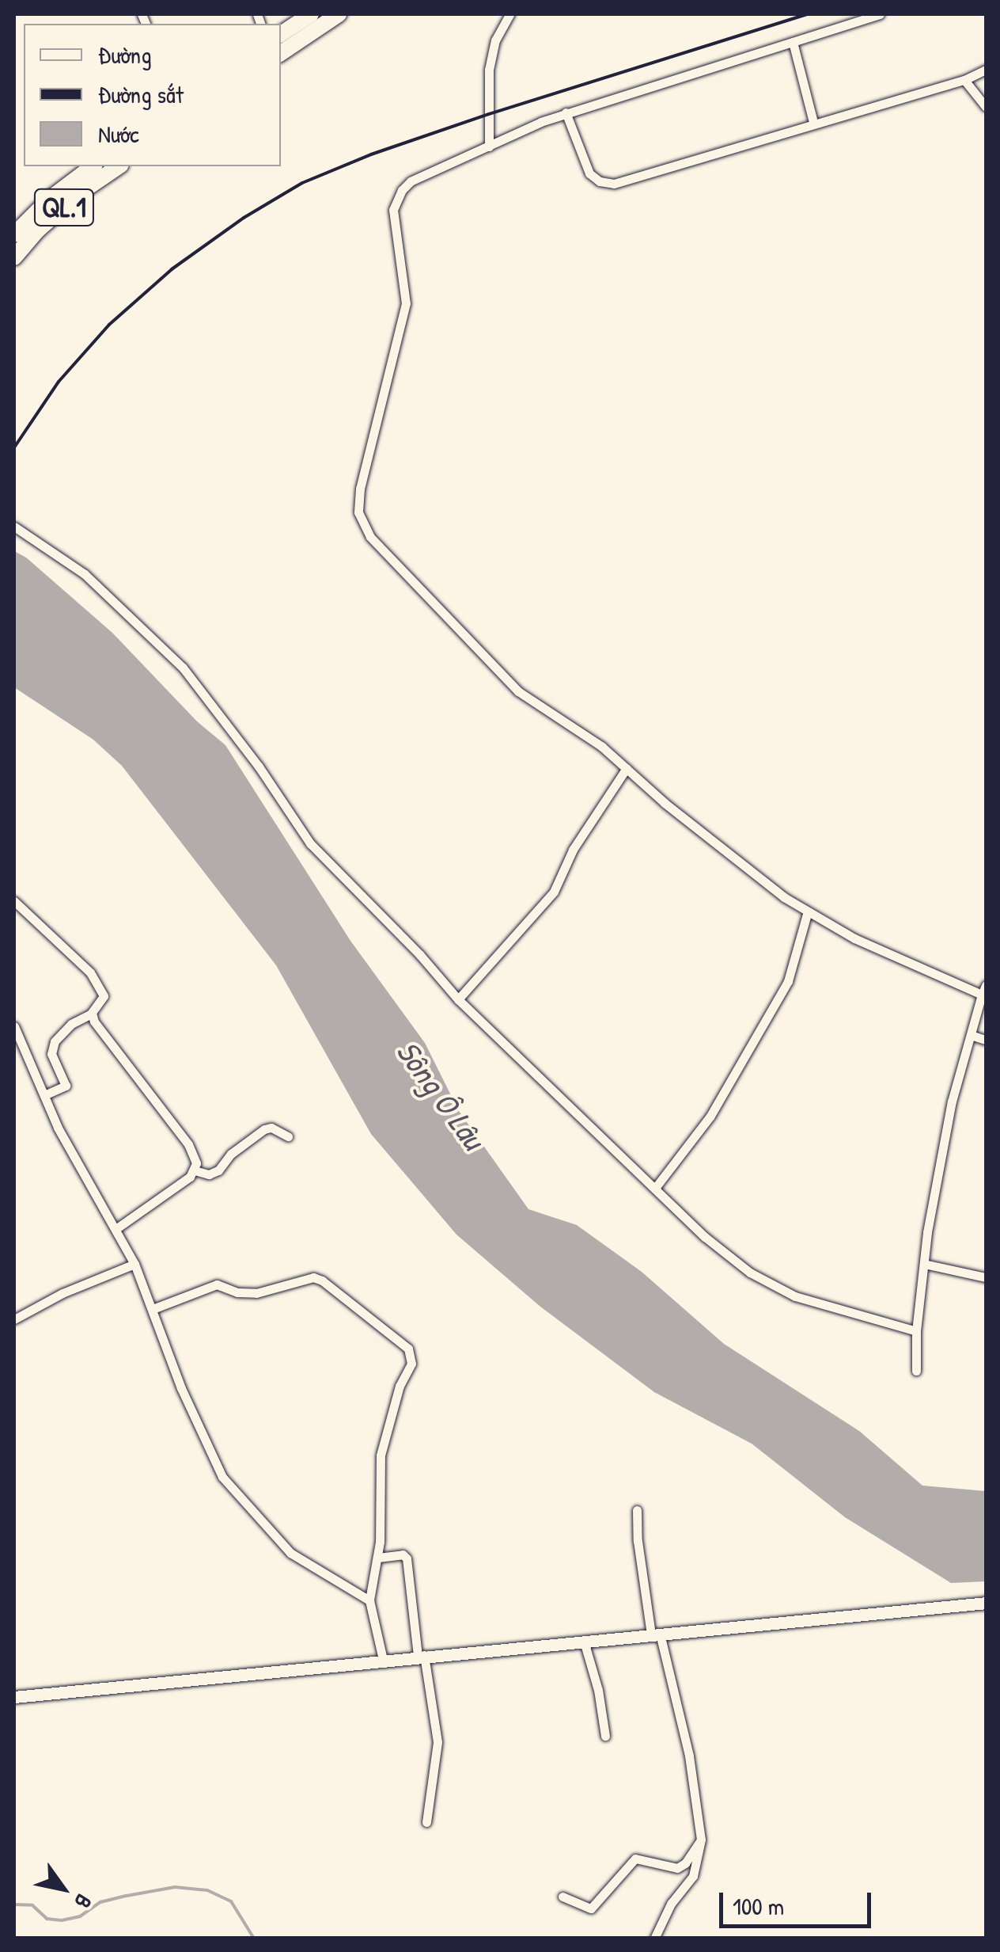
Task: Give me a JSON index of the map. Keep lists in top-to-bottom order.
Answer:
{
  "streets": {
    "highway": ["QL.1"]
  },
  "water": ["Sông Ô Lâu"],
  "legend": ["Đường", "Đường sắt", "Nước"],
  "scale_bar": "100 m",
  "north": "bottom right"
}
